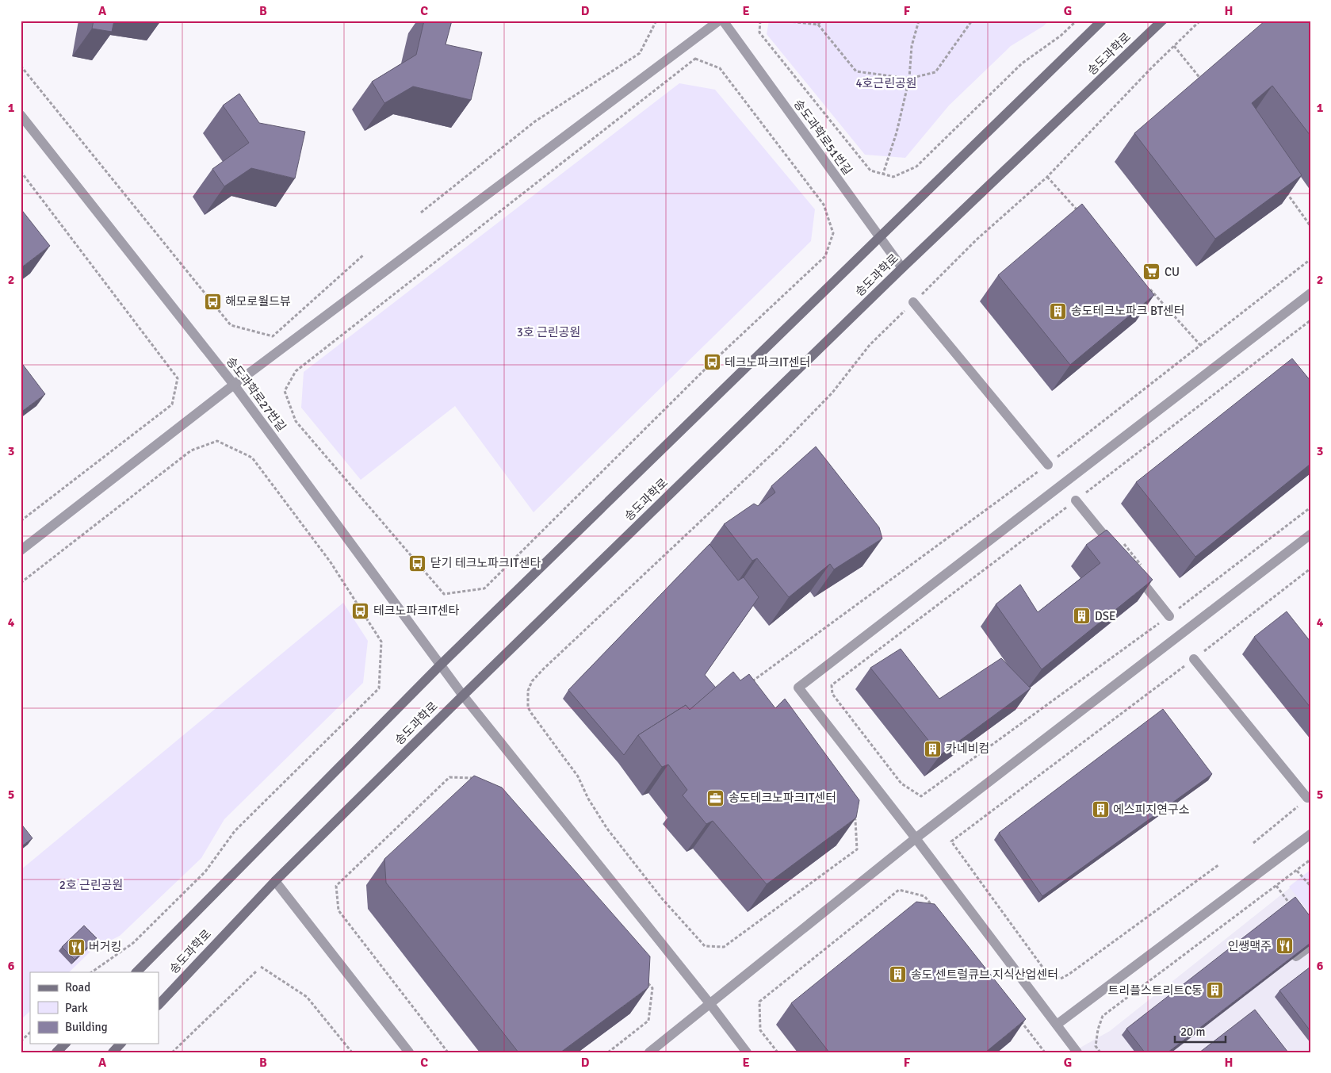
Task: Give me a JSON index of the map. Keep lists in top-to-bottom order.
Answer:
{
  "streets": {
    "main road": ["송도과학로"],
    "street": ["송도과학로51번길", "송도과학로27번길"]
  },
  "crossings": [
    ["송도과학로", "송도과학로51번길"],
    ["송도과학로", "송도과학로27번길"]
  ],
  "parks": ["4호근린공원", "3호 근린공원", "2호 근린공원"],
  "places": {
    "supermarket": ["CU"],
    "bus stop": [
      "해모로월드뷰",
      "테크노파크IT센터",
      "닫기 테크노파크IT센타",
      "테크노파크IT센타"
    ],
    "building": [
      "송도테크노파크 BT센터",
      "DSE",
      "카네비컴",
      "에스피지연구소",
      "송도 센트럴큐브 지식산업센터",
      "트리플스트리트C동"
    ],
    "office": ["송도테크노파크IT센터"],
    "restaurant": ["인쌩맥주", "버거킹"]
  },
  "legend": ["Road", "Park", "Building"],
  "scale_bar": "20 m",
  "grid": {
    "columns": [
      "A",
      "B",
      "C",
      "D",
      "E",
      "F",
      "G",
      "H"
    ],
    "rows": [
      "1",
      "2",
      "3",
      "4",
      "5",
      "6"
    ]
  }
}
